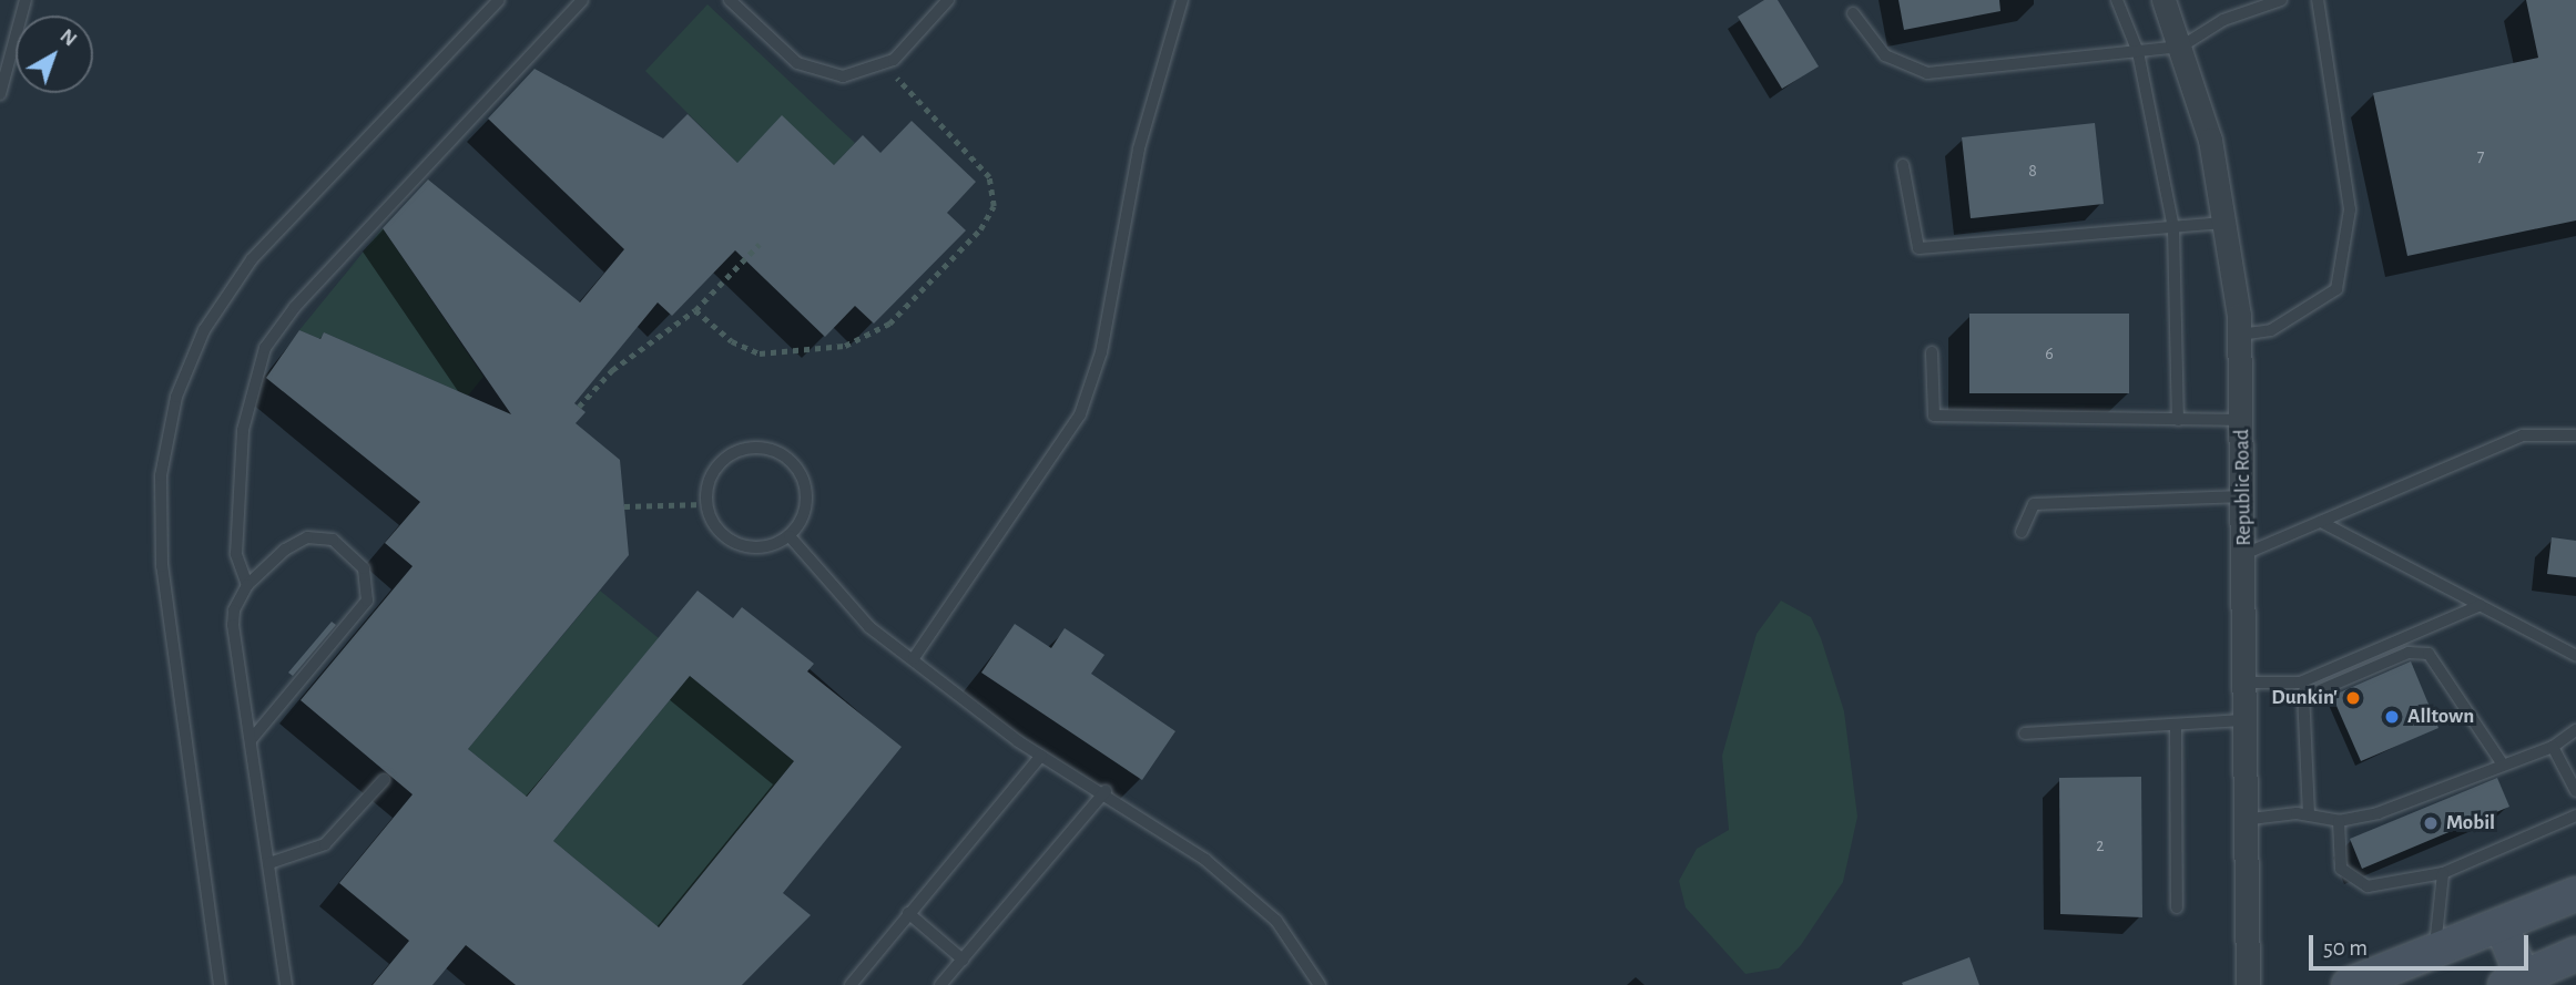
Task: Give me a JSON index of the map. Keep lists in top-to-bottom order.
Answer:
{
  "streets": {
    "street": ["Republic Road"]
  },
  "places": ["Dunkin'", "Alltown", "Mobil"],
  "house_numbers": [
    "7",
    "8",
    "6",
    "2"
  ],
  "scale_bar": "50 m",
  "north": "top right"
}
